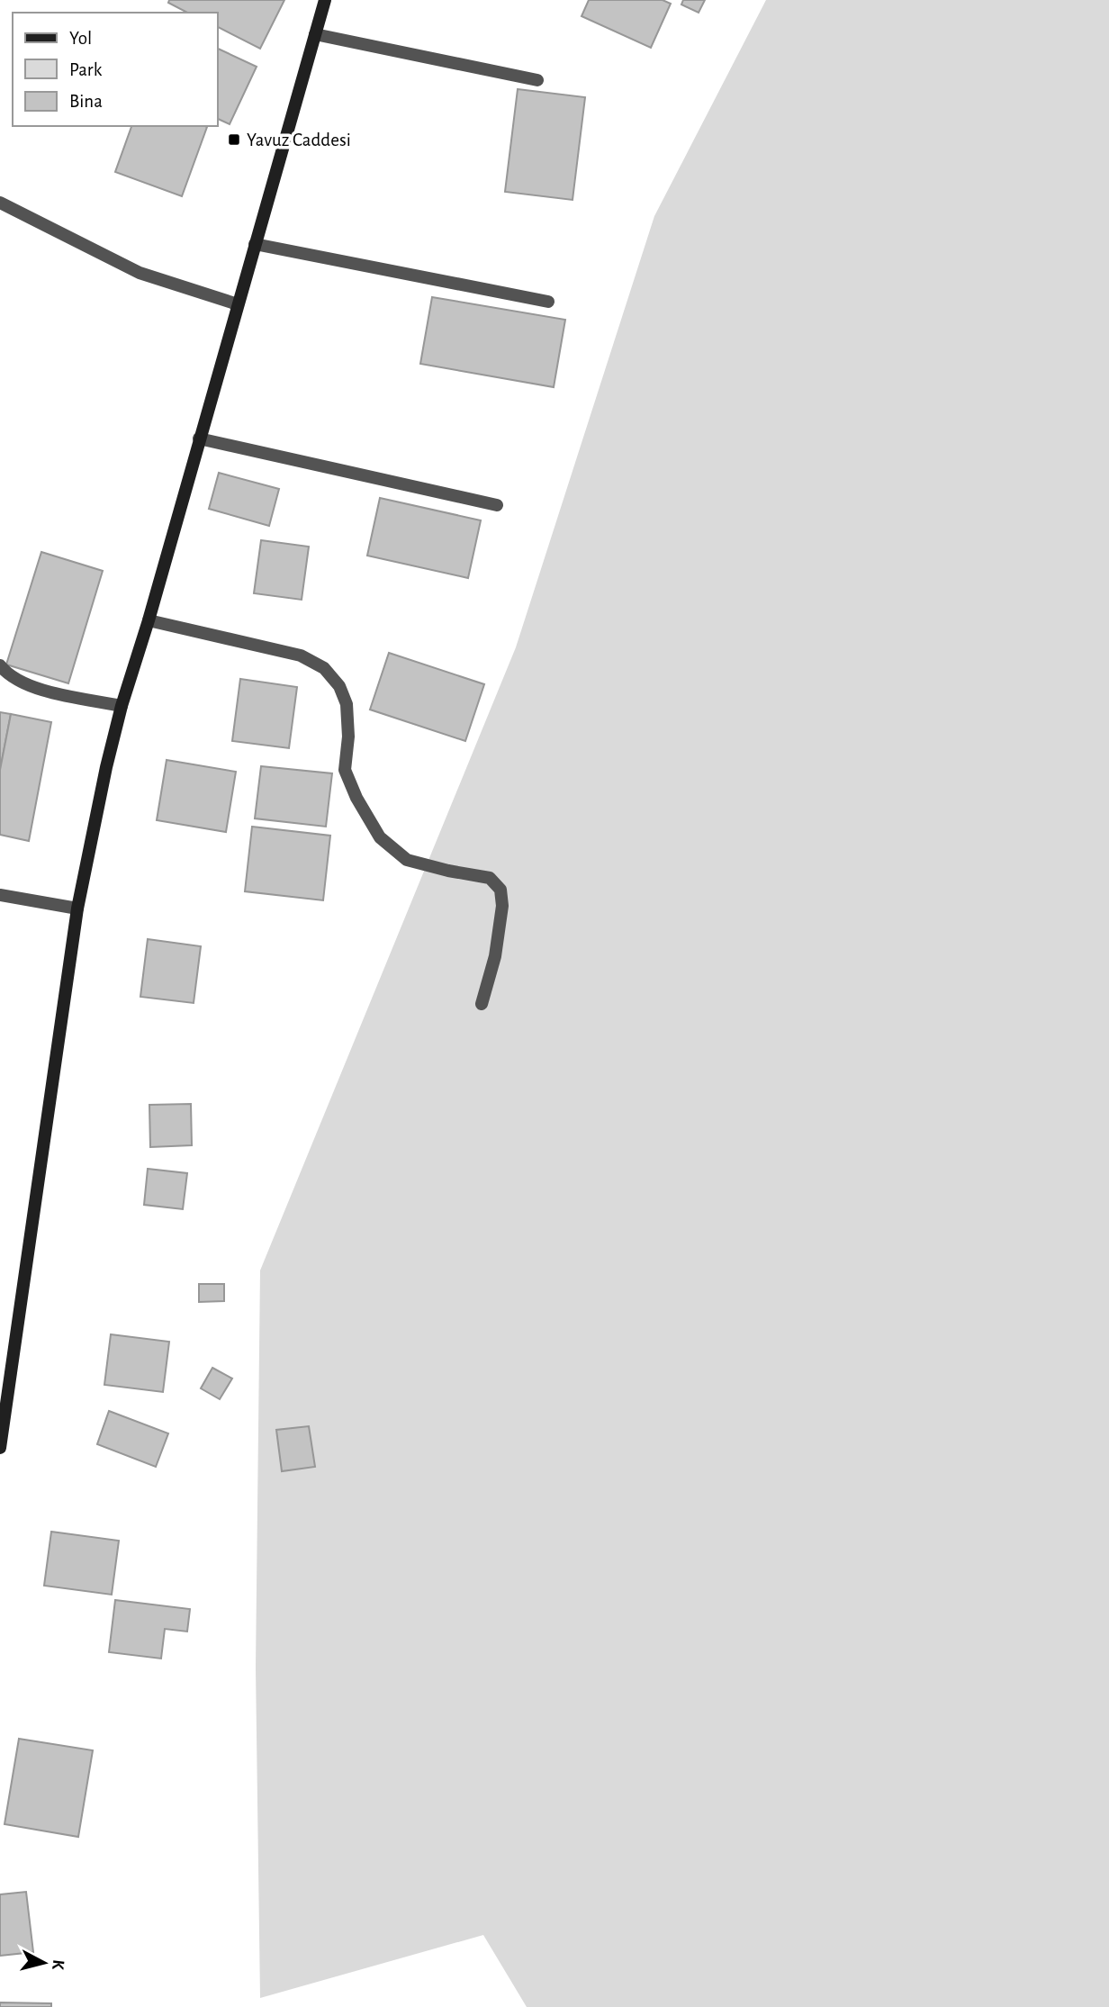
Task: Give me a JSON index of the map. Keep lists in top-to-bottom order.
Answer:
{
  "places": {
    "transit": ["Yavuz Caddesi"]
  },
  "legend": ["Yol", "Park", "Bina"],
  "north": "right"
}
